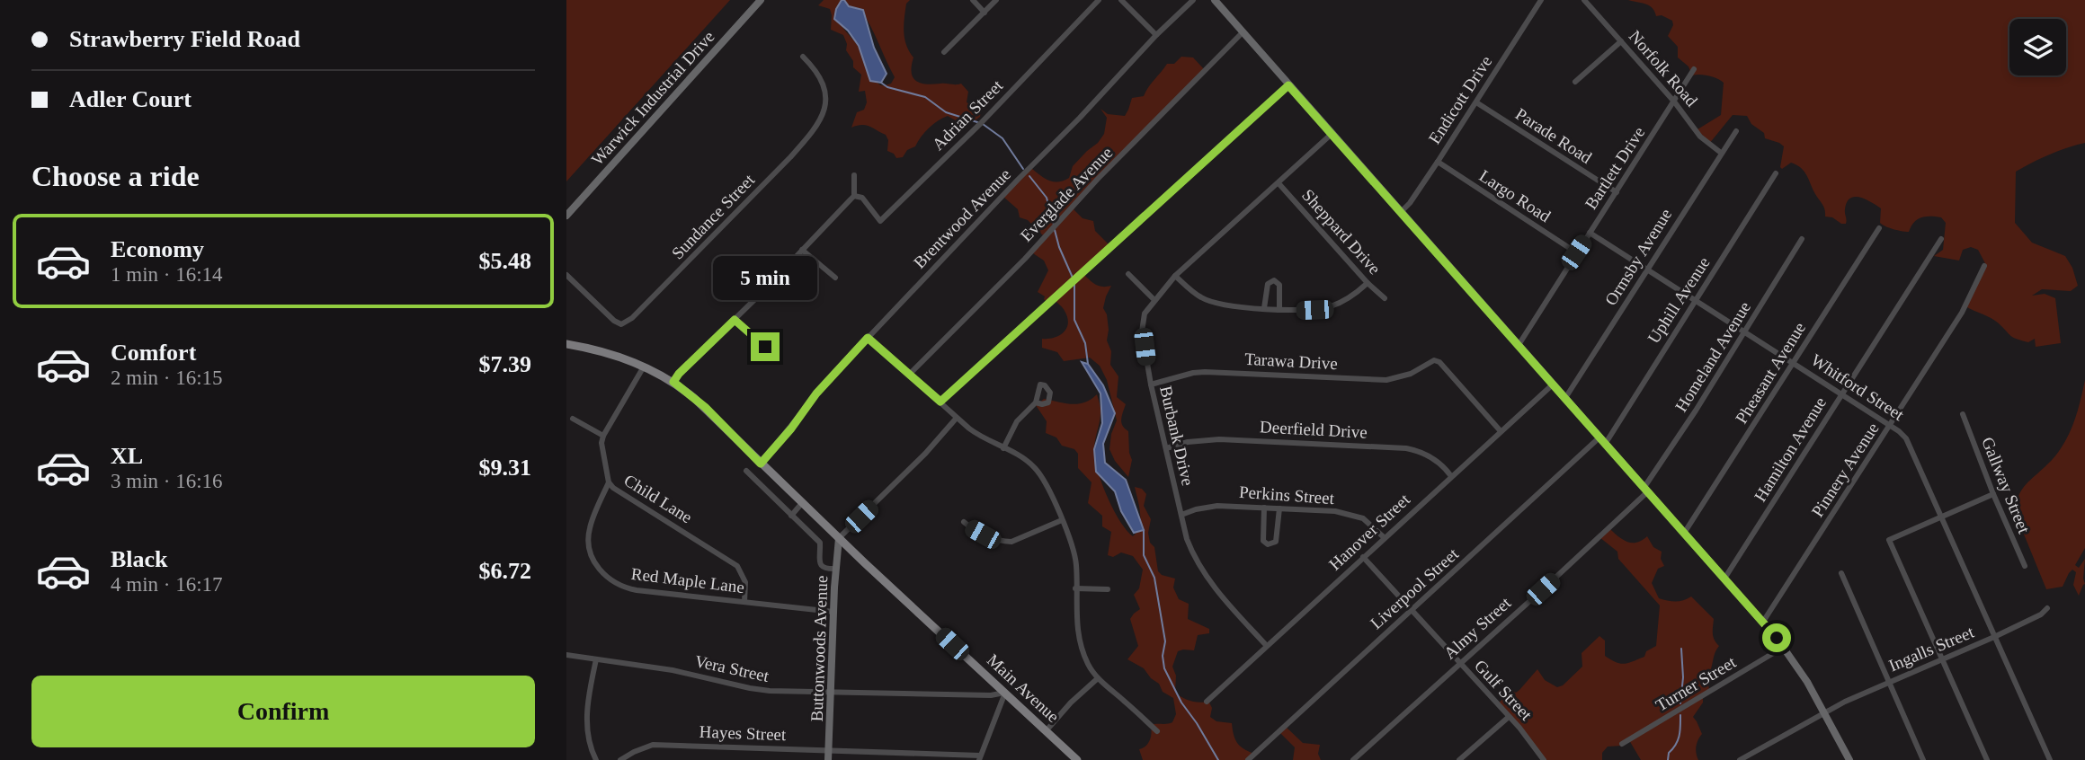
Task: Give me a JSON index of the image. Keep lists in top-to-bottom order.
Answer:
{
  "streets": {
    "main road": ["Main Avenue"],
    "street": [
      "Norfolk Road",
      "Warwick Industrial Drive",
      "Endicott Drive",
      "Adrian Street",
      "Parade Road",
      "Bartlett Drive",
      "Everglade Avenue",
      "Largo Road",
      "Sundance Street",
      "Brentwood Avenue",
      "Sheppard Drive",
      "Ormsby Avenue",
      "Uphill Avenue",
      "Homeland Avenue",
      "Tarawa Drive",
      "Pheasant Avenue",
      "Whitford Street",
      "Deerfield Drive",
      "Burbank Drive",
      "Hamilton Avenue",
      "Pinnery Avenue",
      "Gallway Street",
      "Perkins Street",
      "Child Lane",
      "Hanover Street",
      "Red Maple Lane",
      "Liverpool Street",
      "Almy Street",
      "Buttonwoods Avenue",
      "Ingalls Street",
      "Vera Street",
      "Turner Street",
      "Gulf Street",
      "Hayes Street"
    ]
  },
  "crossings": [
    ["Norfolk Road", "Bartlett Drive"],
    ["Norfolk Road", "Ormsby Avenue"],
    ["Endicott Drive", "Parade Road"],
    ["Endicott Drive", "Largo Road"],
    ["Parade Road", "Bartlett Drive"],
    ["Bartlett Drive", "Largo Road"],
    ["Bartlett Drive", "Whitford Street"],
    ["Brentwood Avenue", "Main Avenue"],
    ["Sheppard Drive", "Burbank Drive"],
    ["Ormsby Avenue", "Whitford Street"],
    ["Uphill Avenue", "Whitford Street"],
    ["Uphill Avenue", "Liverpool Street"],
    ["Homeland Avenue", "Whitford Street"],
    ["Homeland Avenue", "Almy Street"],
    ["Tarawa Drive", "Burbank Drive"],
    ["Tarawa Drive", "Hanover Street"],
    ["Pheasant Avenue", "Whitford Street"],
    ["Whitford Street", "Hamilton Avenue"],
    ["Whitford Street", "Pinnery Avenue"],
    ["Whitford Street", "Ingalls Street"],
    ["Deerfield Drive", "Burbank Drive"],
    ["Deerfield Drive", "Hanover Street"],
    ["Burbank Drive", "Perkins Street"],
    ["Burbank Drive", "Hanover Street"],
    ["Perkins Street", "Hanover Street"],
    ["Child Lane", "Red Maple Lane"],
    ["Hanover Street", "Gulf Street"],
    ["Red Maple Lane", "Buttonwoods Avenue"],
    ["Liverpool Street", "Gulf Street"],
    ["Almy Street", "Gulf Street"],
    ["Buttonwoods Avenue", "Vera Street"],
    ["Buttonwoods Avenue", "Main Avenue"],
    ["Buttonwoods Avenue", "Hayes Street"],
    ["Vera Street", "Main Avenue"]
  ],
  "page": {
    "banner": ["Strawberry Field Road", "Adler Court"],
    "heading": "Choose a ride",
    "list": [
      {
        "name": "Economy",
        "note": "1 min · 16:14",
        "value": "$5.48"
      },
      {
        "name": "Comfort",
        "note": "2 min · 16:15",
        "value": "$7.39"
      },
      {
        "name": "XL",
        "note": "3 min · 16:16",
        "value": "$9.31"
      },
      {
        "name": "Black",
        "note": "4 min · 16:17",
        "value": "$6.72"
      }
    ],
    "bubble": "5 min",
    "buttons": "Confirm"
  }
}
